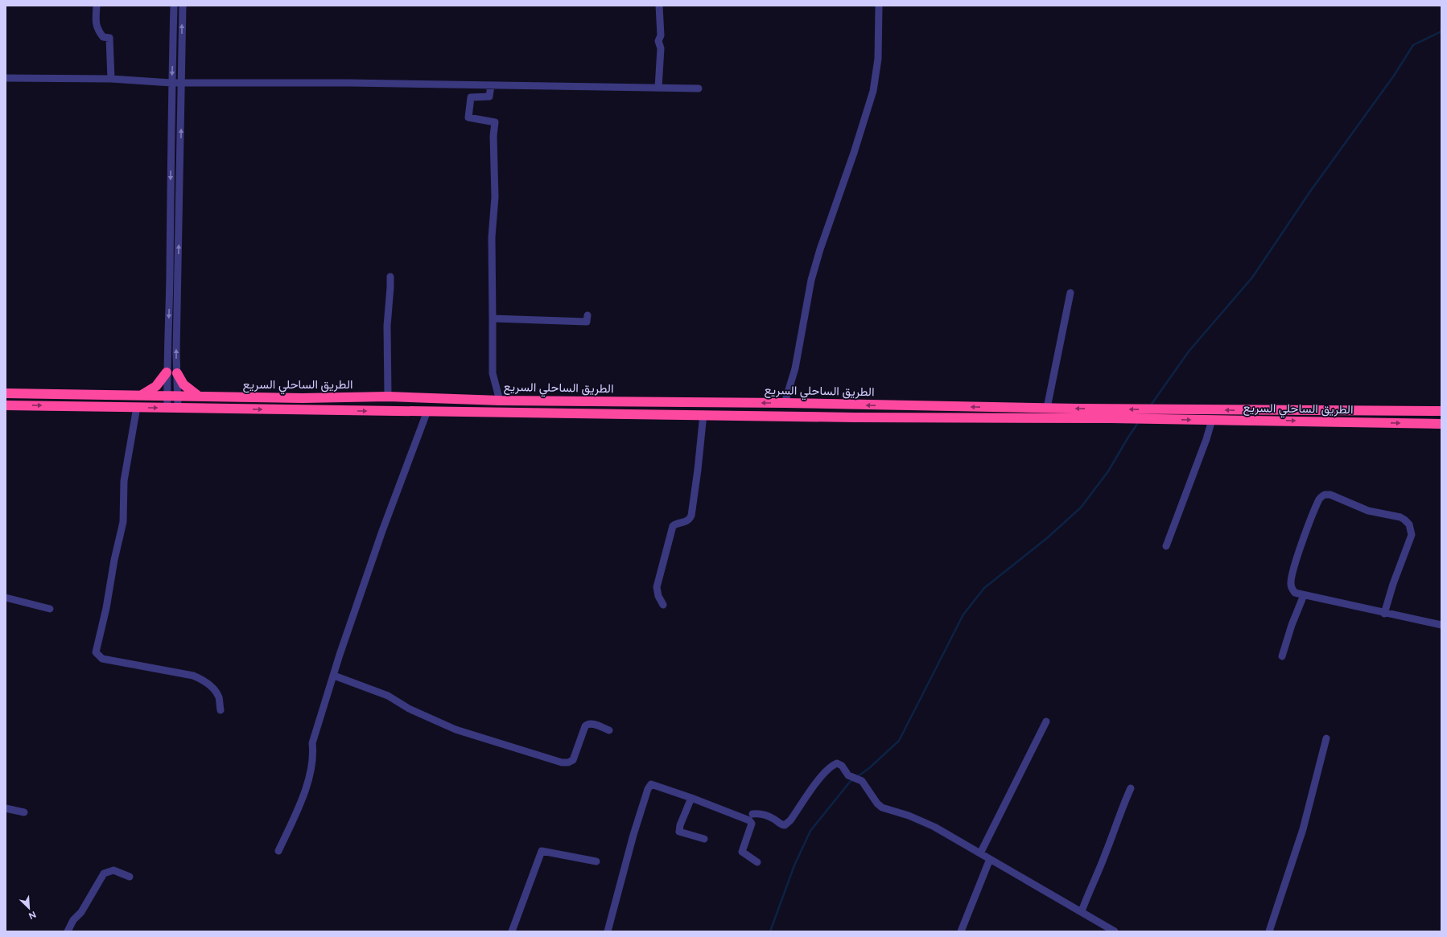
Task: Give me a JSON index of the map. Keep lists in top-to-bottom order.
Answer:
{
  "streets": {
    "highway": ["الطريق الساحلي السريع"]
  },
  "north": "bottom right"
}
